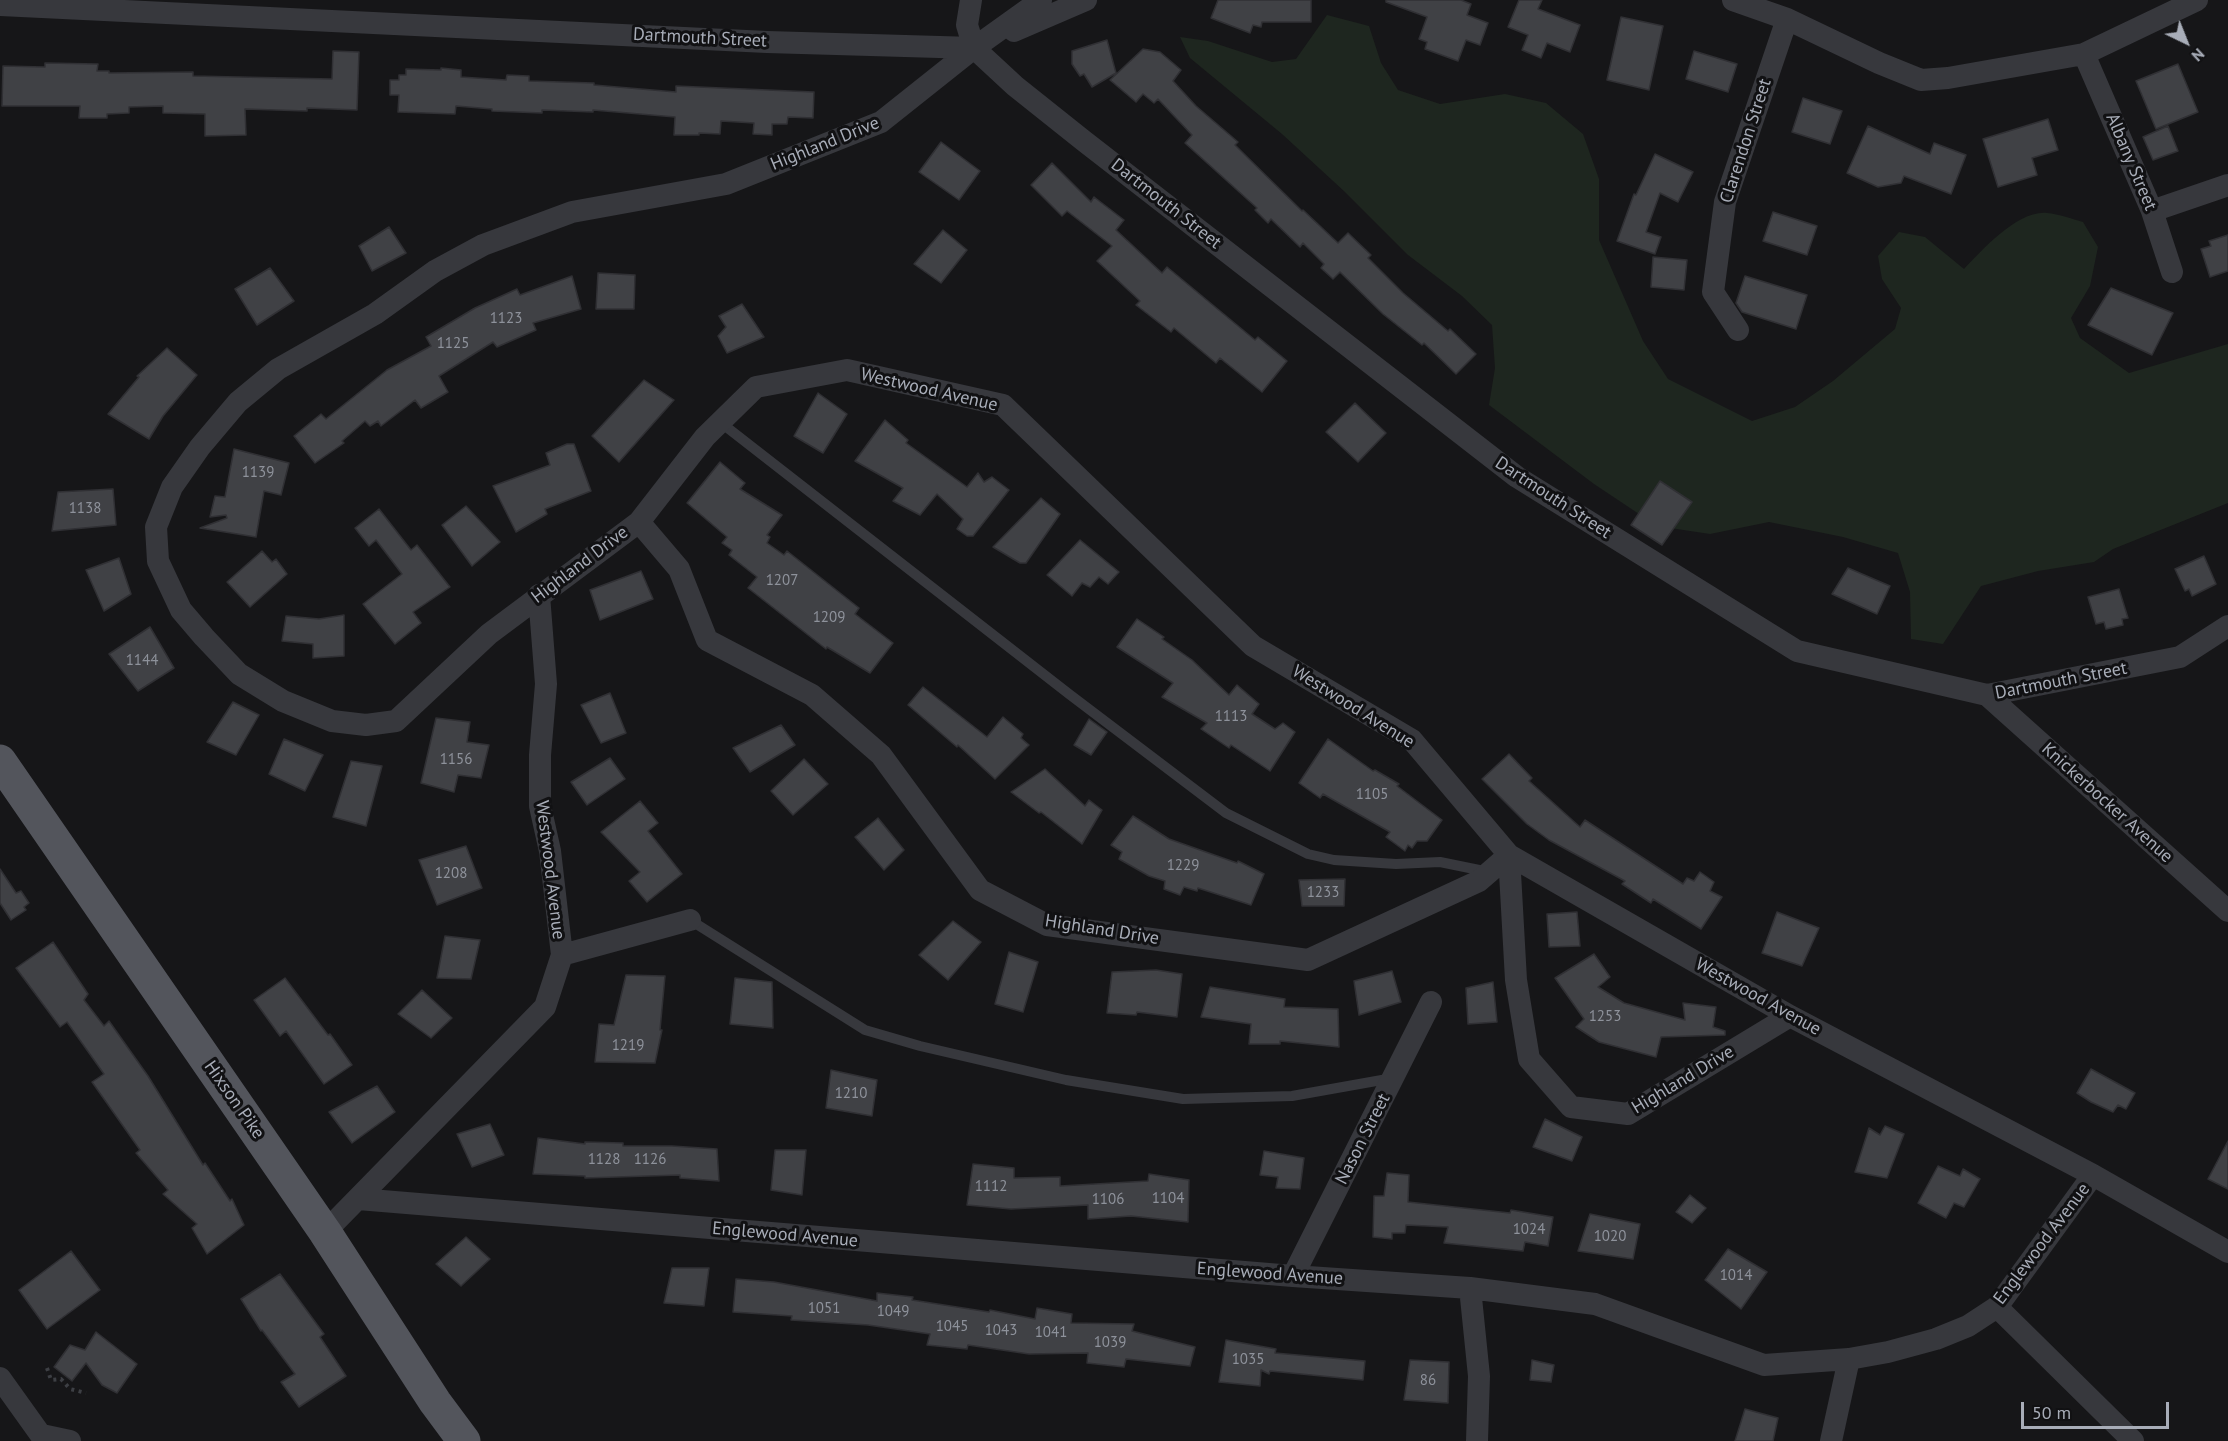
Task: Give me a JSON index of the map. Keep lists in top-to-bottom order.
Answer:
{
  "streets": {
    "main road": ["Hixson Pike"],
    "street": [
      "Dartmouth Street",
      "Clarendon Street",
      "Highland Drive",
      "Albany Street",
      "Westwood Avenue",
      "Knickerbocker Avenue",
      "Nason Street",
      "Englewood Avenue"
    ]
  },
  "crossings": [
    ["Dartmouth Street", "Highland Drive"],
    ["Dartmouth Street", "Knickerbocker Avenue"],
    ["Highland Drive", "Westwood Avenue"],
    ["Westwood Avenue", "Hixson Pike"],
    ["Westwood Avenue", "Englewood Avenue"],
    ["Nason Street", "Englewood Avenue"]
  ],
  "house_numbers": [
    "1123",
    "1125",
    "1139",
    "1138",
    "1207",
    "1209",
    "1144",
    "1113",
    "1156",
    "1105",
    "1229",
    "1208",
    "1233",
    "1253",
    "1219",
    "1210",
    "1128",
    "1126",
    "1112",
    "1104",
    "1106",
    "1024",
    "1020",
    "1014",
    "1051",
    "1049",
    "1045",
    "1043",
    "1041",
    "1039",
    "1035",
    "86"
  ],
  "scale_bar": "50 m",
  "north": "bottom right"
}
